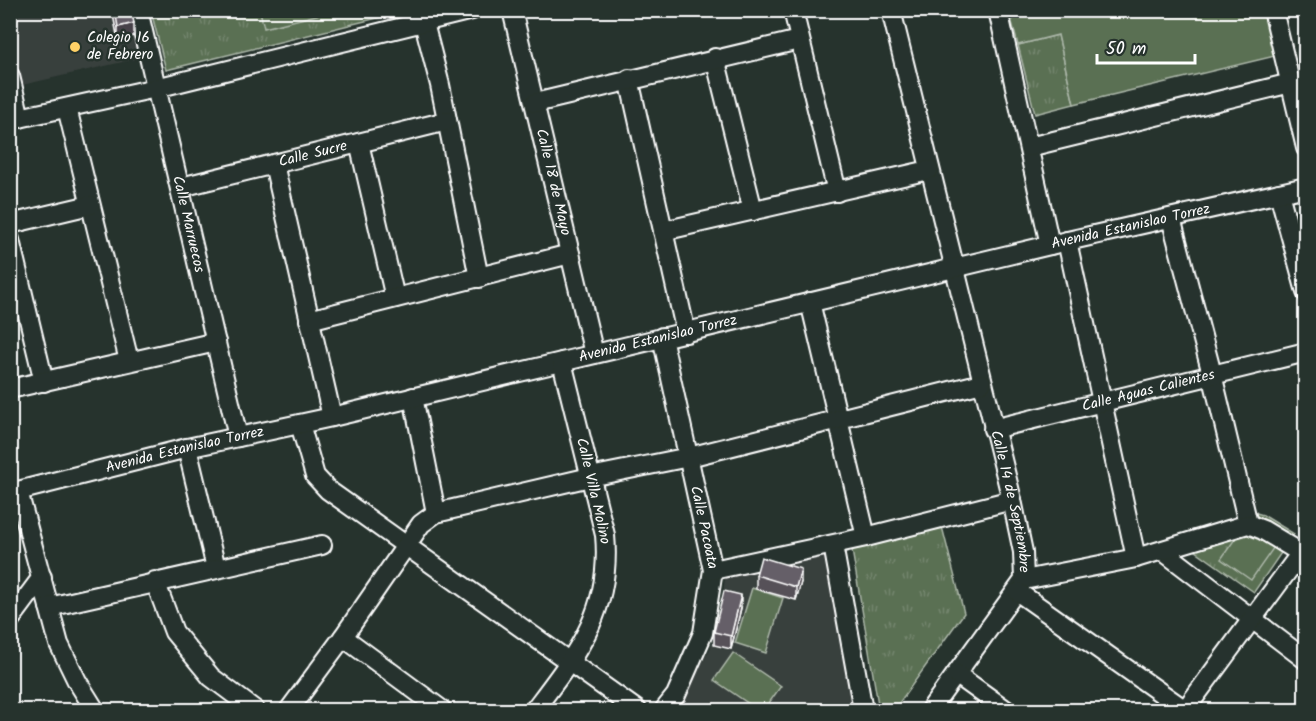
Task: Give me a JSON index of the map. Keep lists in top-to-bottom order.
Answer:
{
  "streets": {
    "street": [
      "Calle Sucre",
      "Calle 18 de Mayo",
      "Calle Marruecos",
      "Avenida Estanislao Torrez",
      "Calle Aguas Calientes",
      "Calle Villa Molino",
      "Calle 14 de Septiembre",
      "Calle Pacoata"
    ]
  },
  "crossings": [
    ["Calle Sucre", "Calle Marruecos"],
    ["Calle 18 de Mayo", "Avenida Estanislao Torrez"],
    ["Calle Marruecos", "Avenida Estanislao Torrez"],
    ["Avenida Estanislao Torrez", "Calle Villa Molino"],
    ["Avenida Estanislao Torrez", "Calle 14 de Septiembre"],
    ["Avenida Estanislao Torrez", "Calle Pacoata"],
    ["Calle Aguas Calientes", "Calle 14 de Septiembre"]
  ],
  "places": ["Colegio 16 de Febrero"],
  "scale_bar": "50 m"
}
